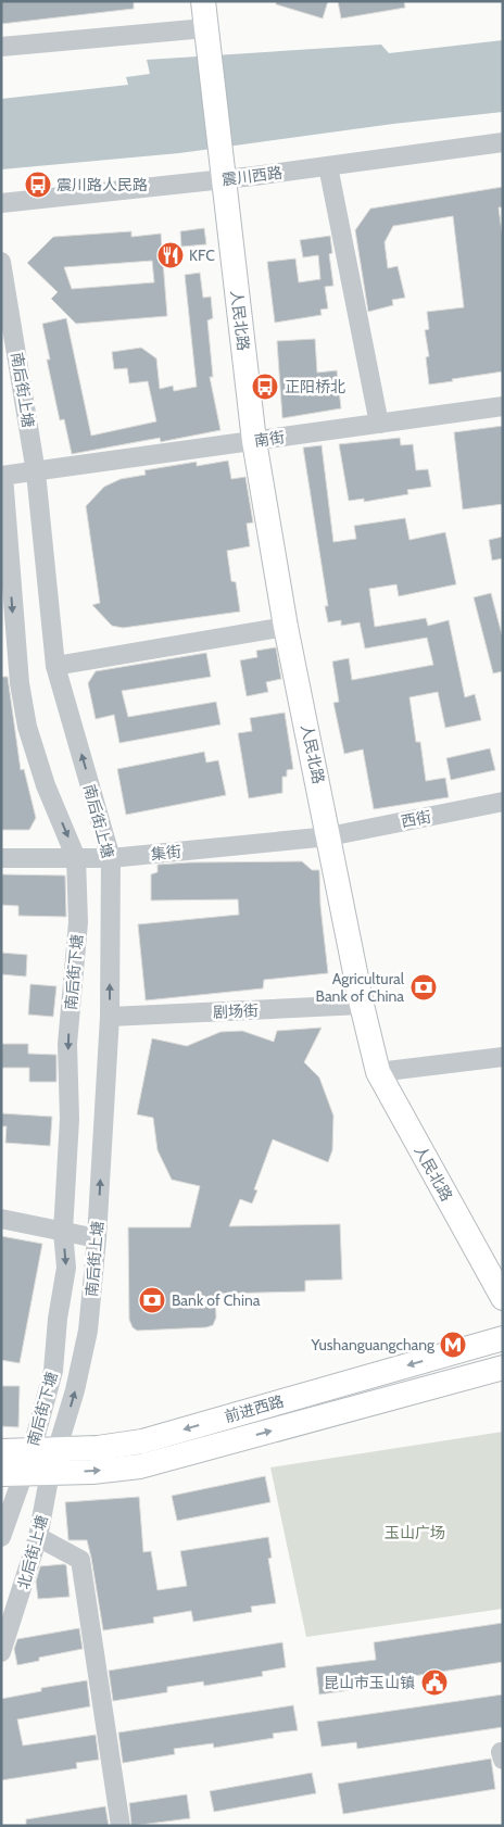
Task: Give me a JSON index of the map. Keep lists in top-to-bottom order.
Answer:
{
  "streets": {
    "main road": ["人民北路", "前进西路"],
    "street": [
      "震川西路",
      "南后街上塘",
      "南街",
      "西街",
      "集街",
      "南后街下塘",
      "剧场街",
      "北后街上塘"
    ]
  },
  "crossings": [
    ["震川西路", "人民北路"],
    ["人民北路", "南街"],
    ["人民北路", "西街"],
    ["人民北路", "集街"],
    ["人民北路", "剧场街"],
    ["南后街上塘", "南街"],
    ["南后街上塘", "集街"],
    ["南后街上塘", "剧场街"],
    ["南后街上塘", "前进西路"],
    ["南后街上塘", "北后街上塘"],
    ["南街", "南后街下塘"],
    ["西街", "集街"],
    ["集街", "南后街下塘"],
    ["南后街下塘", "前进西路"],
    ["前进西路", "北后街上塘"]
  ],
  "one_way": ["南后街上塘", "南后街下塘"],
  "parks": ["玉山广场"],
  "places": {
    "bus stop": ["震川路人民路", "正阳桥北"],
    "restaurant": ["KFC"],
    "bank": ["Agricultural Bank of China", "Bank of China"],
    "metro station": ["Yushanguangchang"],
    "public building": ["昆山市玉山镇"]
  }
}
